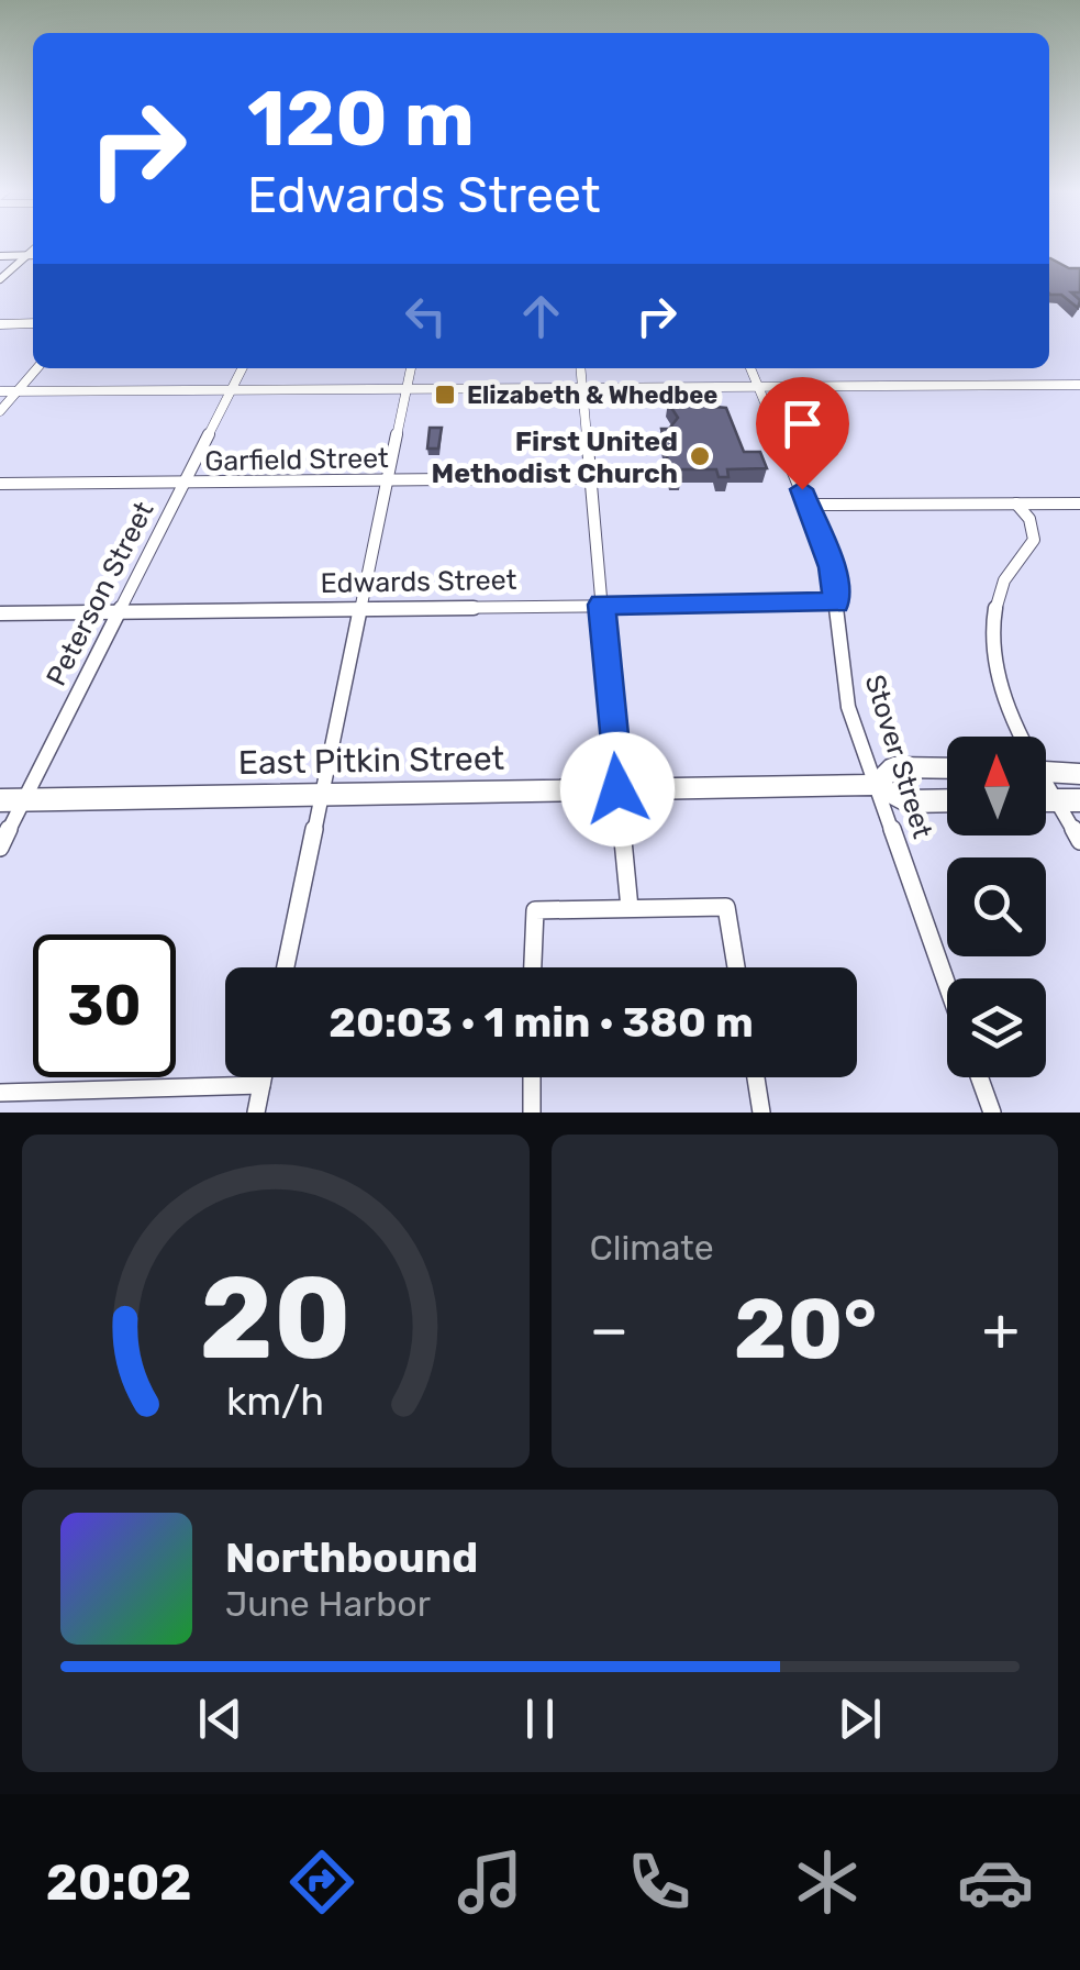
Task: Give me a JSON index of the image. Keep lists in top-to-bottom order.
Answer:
{
  "streets": {
    "street": [
      "Garfield Street",
      "Edwards Street",
      "Peterson Street",
      "Stover Street",
      "East Pitkin Street"
    ]
  },
  "crossings": [
    ["Garfield Street", "Peterson Street"],
    ["Edwards Street", "Peterson Street"],
    ["Edwards Street", "Stover Street"],
    ["Peterson Street", "East Pitkin Street"],
    ["Stover Street", "East Pitkin Street"]
  ],
  "places": {
    "transit": ["Elizabeth & Whedbee"],
    "other": ["First United Methodist Church"]
  },
  "north": "top",
  "page": {
    "turn": ["120 m", "Edwards Street"],
    "limit": "30",
    "trip": "20:03 · 1 min · 380 m",
    "tile": "Climate",
    "heat": ["−", "20°", "+"],
    "song": ["Northbound", "June Harbor"],
    "tabs": "20:02",
    "gauge": ["20", "km/h"]
  }
}
